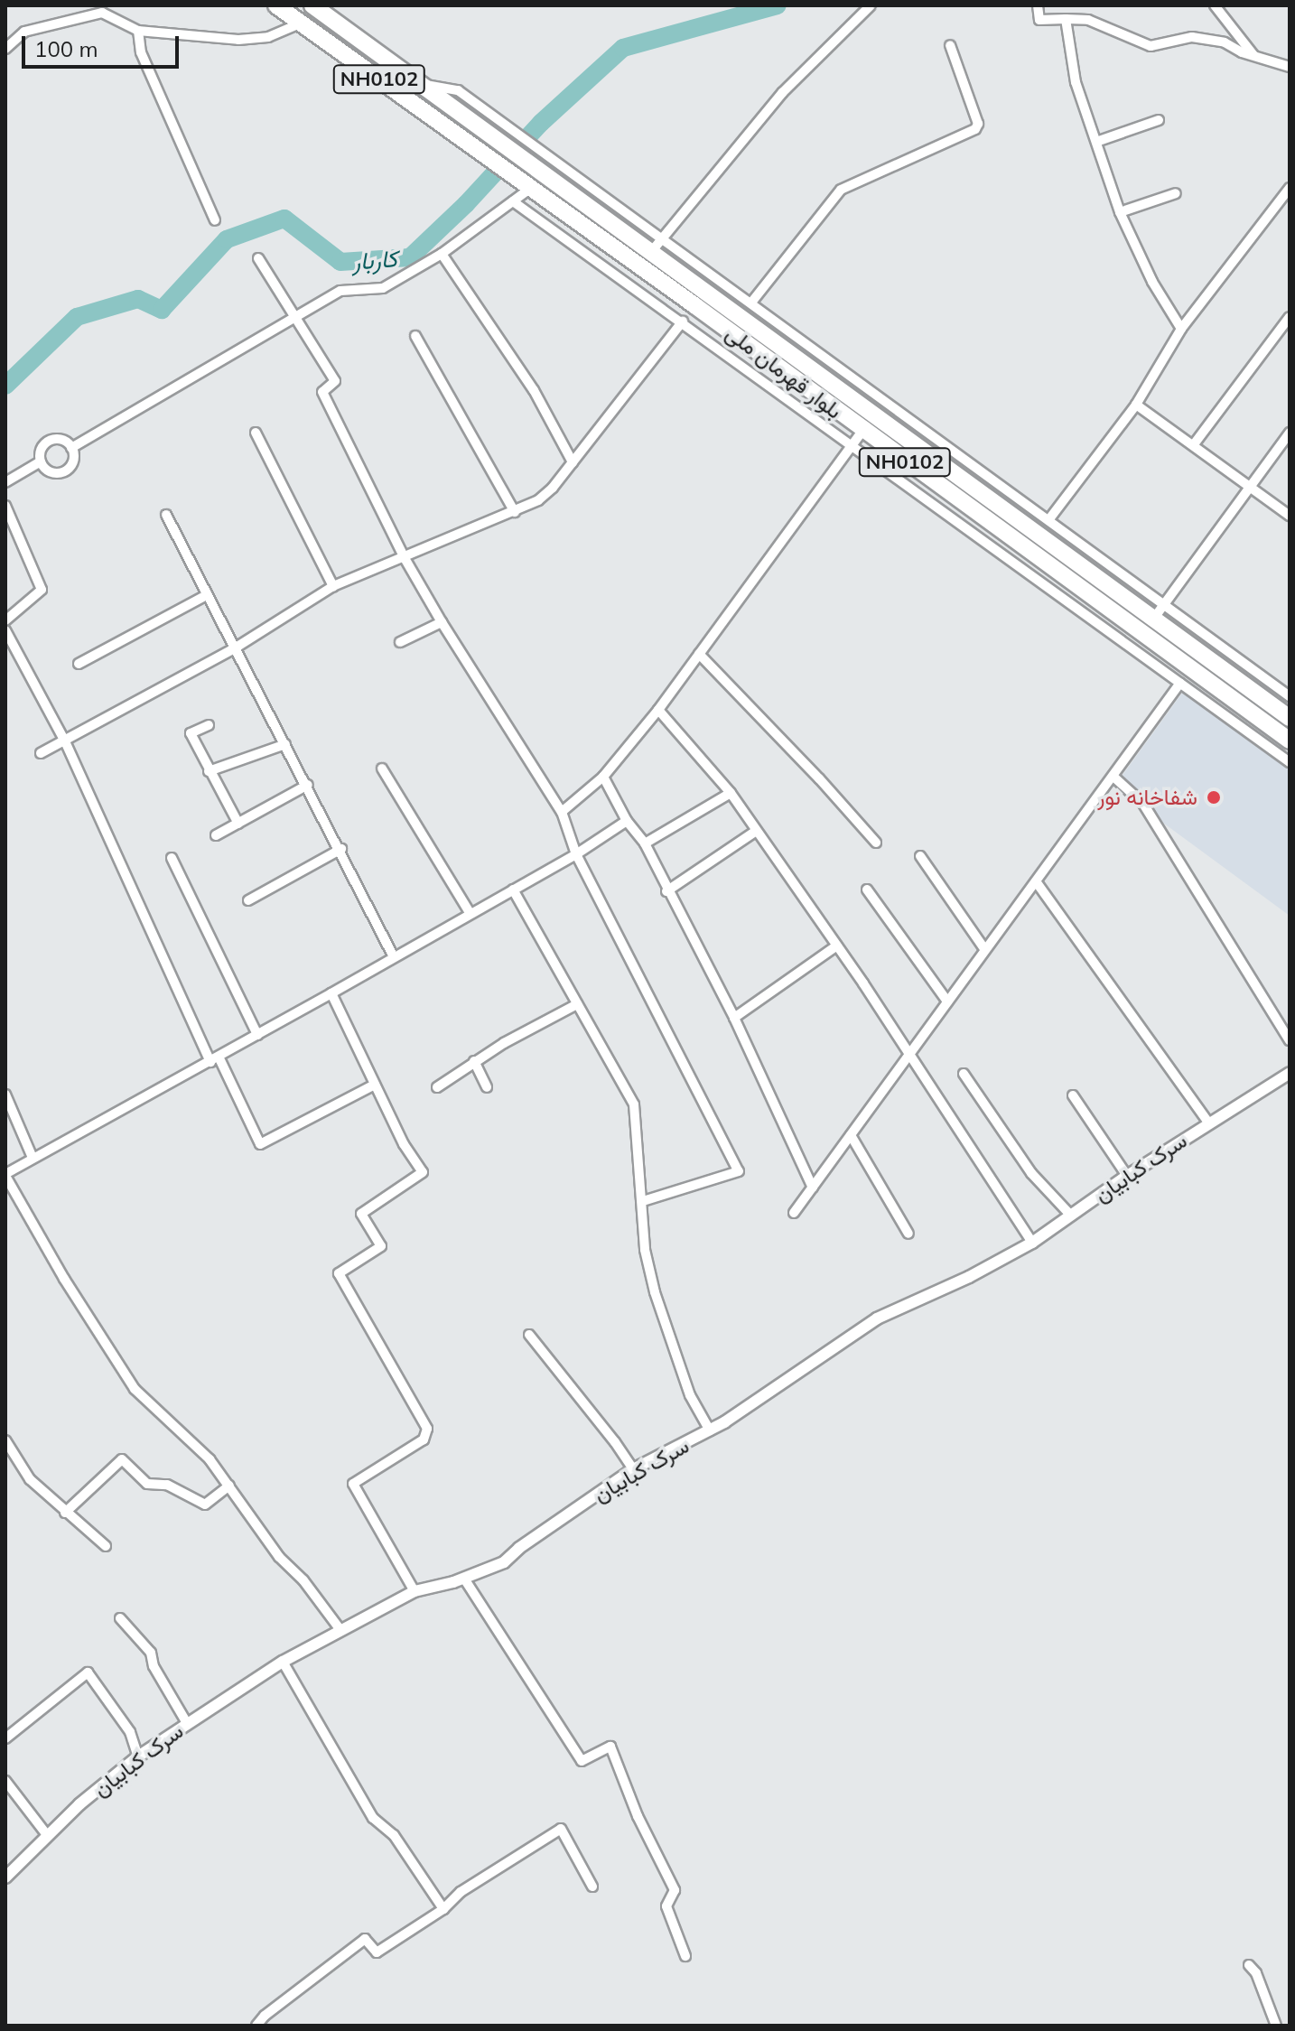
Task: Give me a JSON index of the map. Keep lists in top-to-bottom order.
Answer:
{
  "streets": {
    "highway": ["NH0102", "بلوار قهرمان ملی"],
    "street": ["سرک کبابیان"]
  },
  "water": ["کاربار"],
  "places": ["شفاخانه نور"],
  "scale_bar": "100 m"
}
